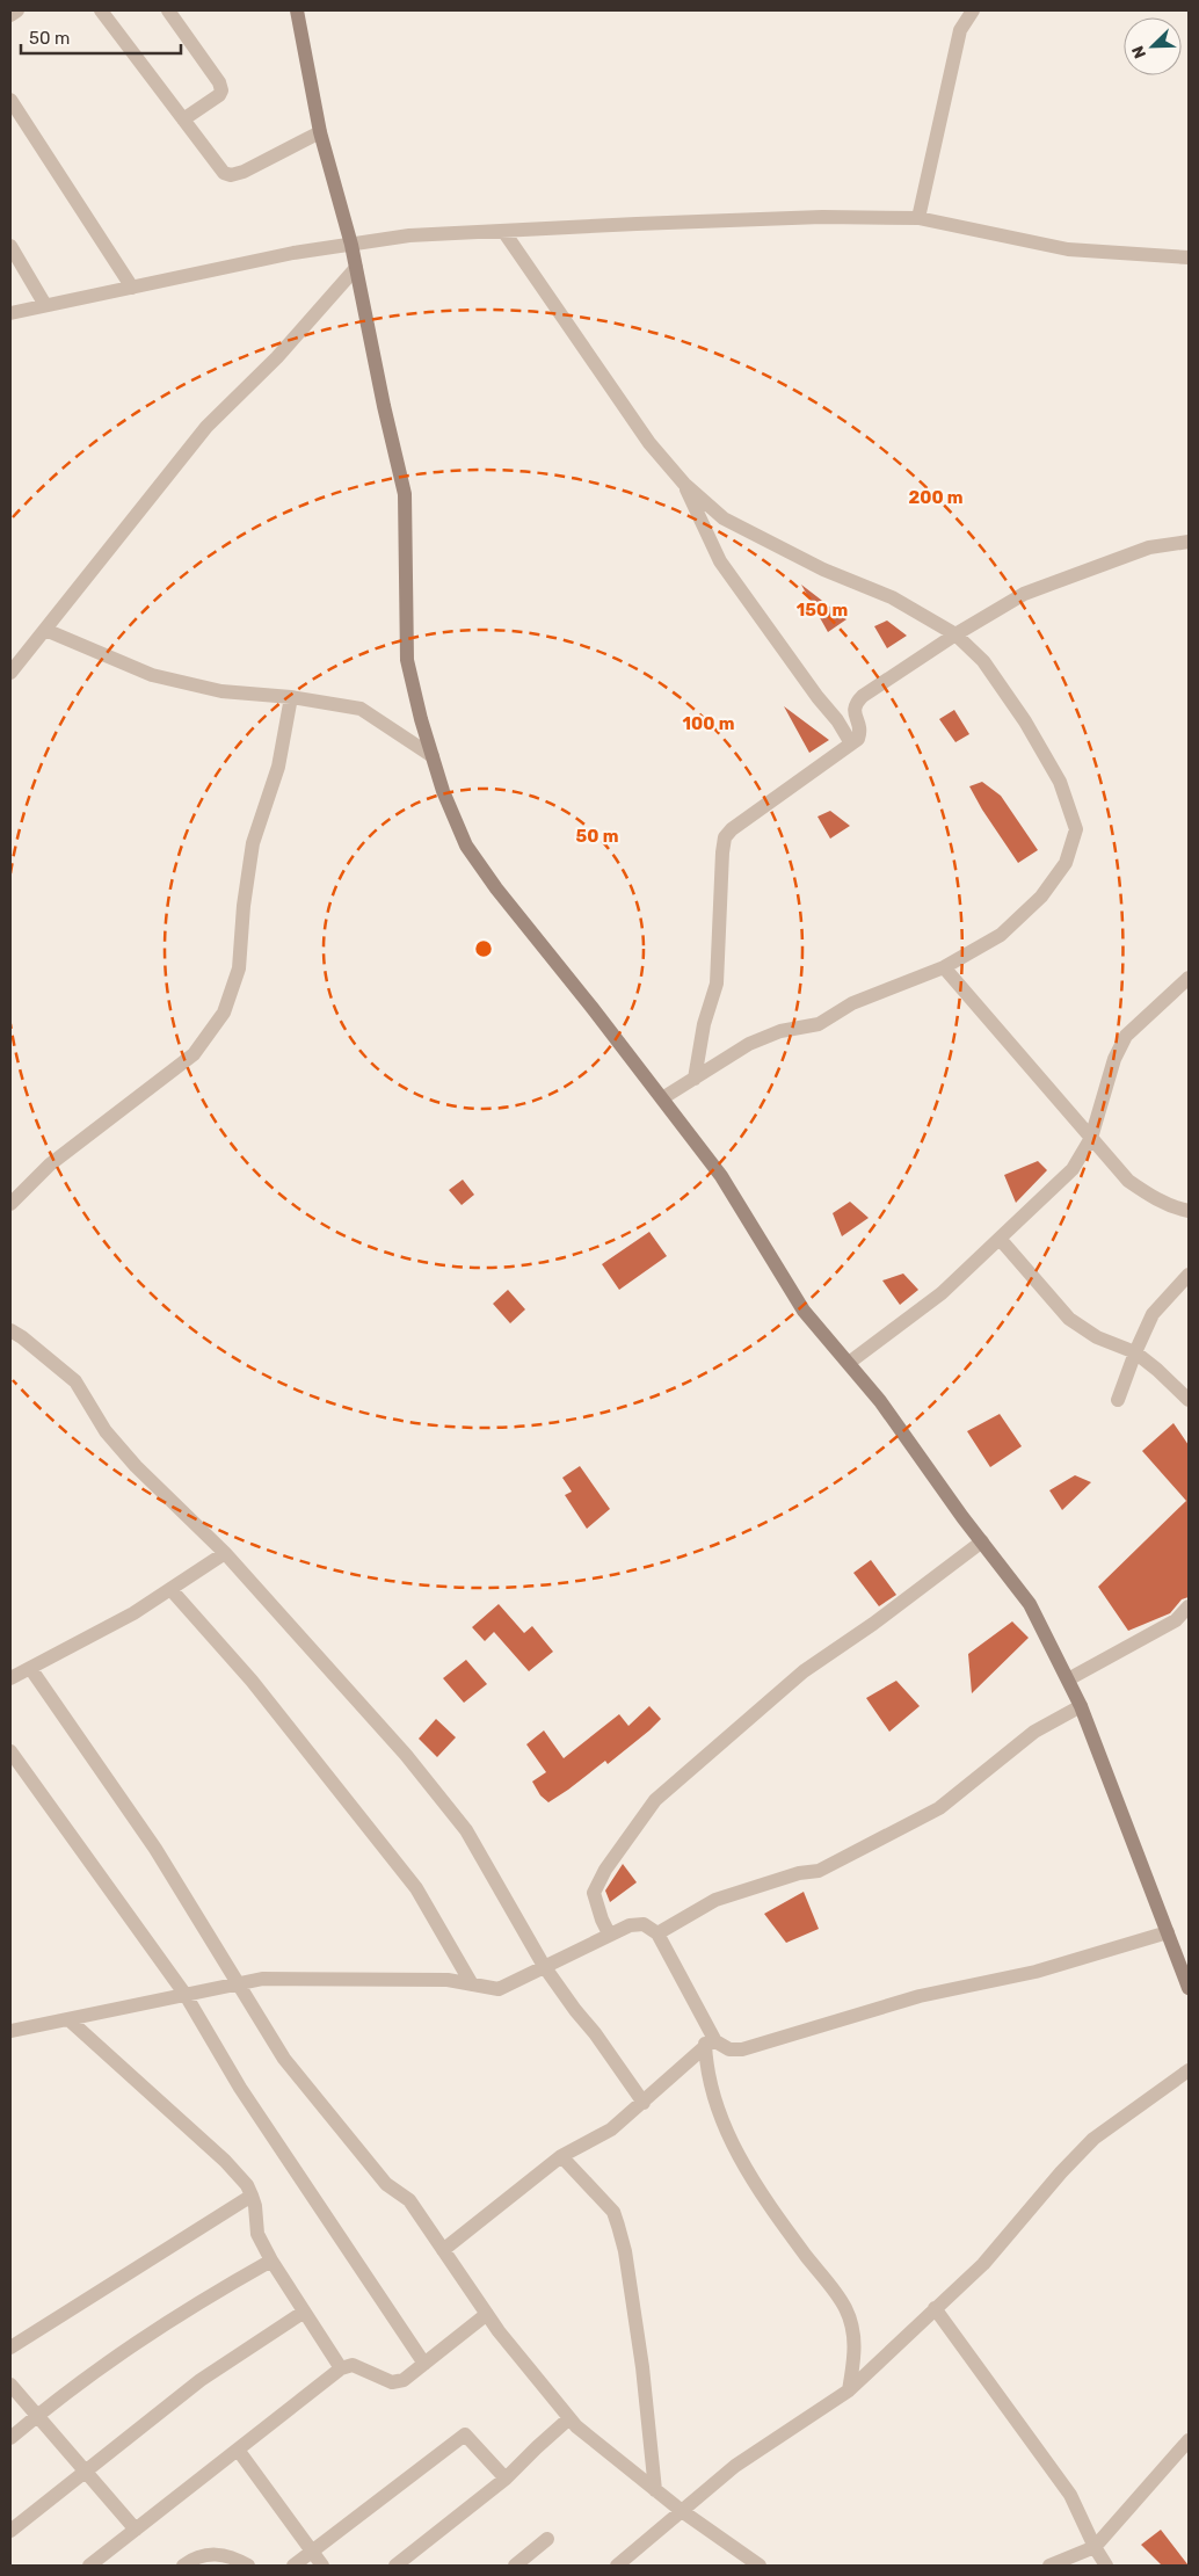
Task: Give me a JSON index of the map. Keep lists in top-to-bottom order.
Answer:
{
  "scale_bar": "50 m",
  "north": "bottom left",
  "rings": [
    "200 m",
    "150 m",
    "100 m",
    "50 m"
  ]
}
